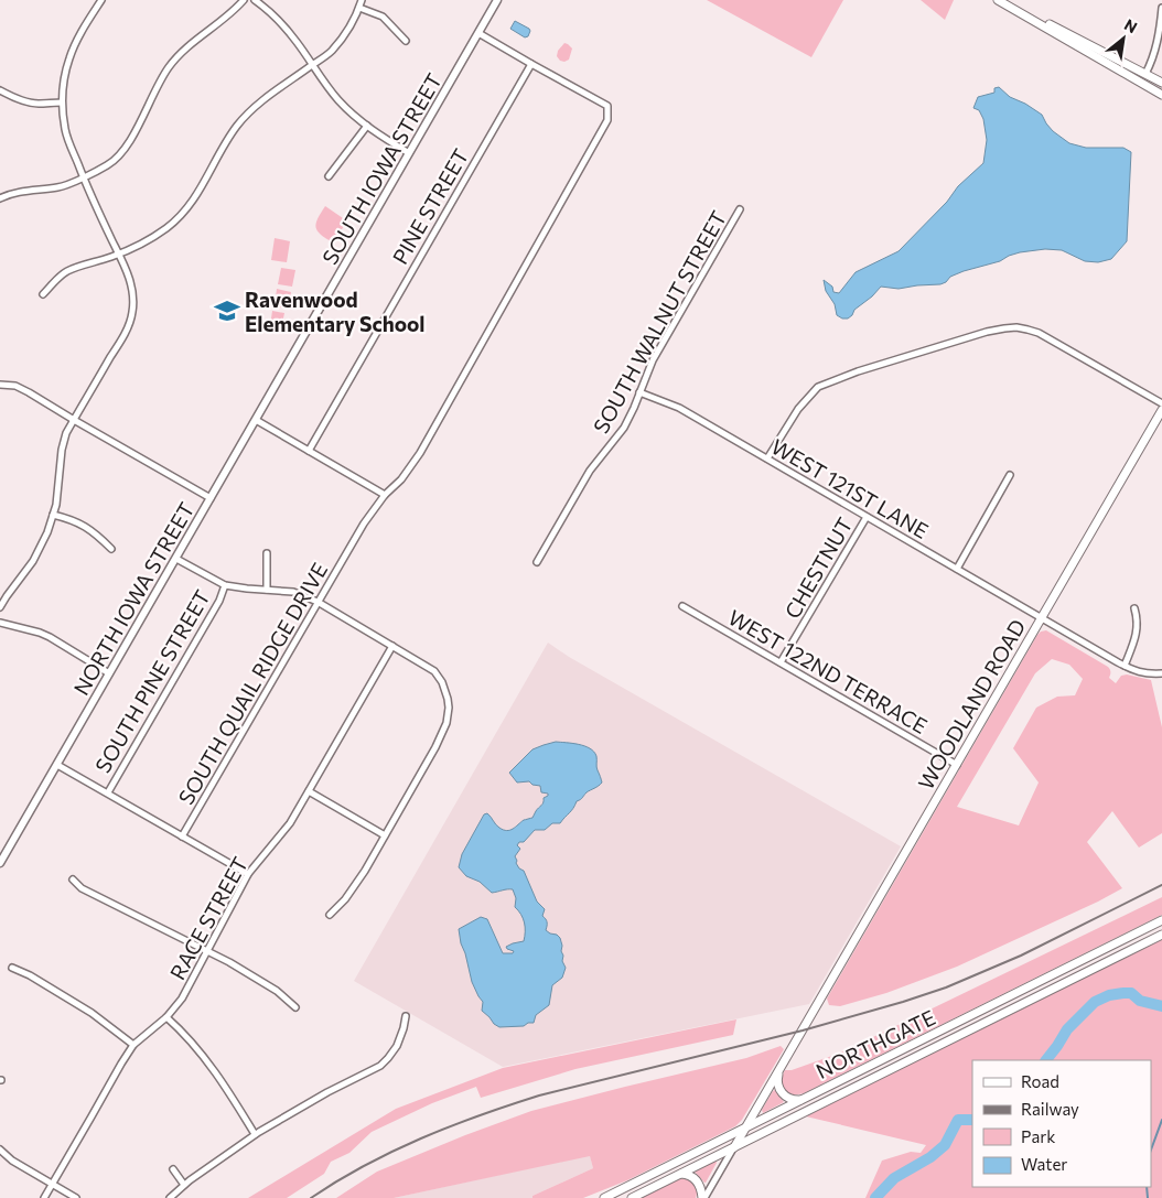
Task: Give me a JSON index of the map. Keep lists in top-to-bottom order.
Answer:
{
  "streets": {
    "main road": ["WOODLAND ROAD", "NORTHGATE"],
    "street": [
      "SOUTH IOWA STREET",
      "PINE STREET",
      "SOUTH WALNUT STREET",
      "WEST 121ST LANE",
      "CHESTNUT",
      "NORTH IOWA STREET",
      "WEST 122ND TERRACE",
      "SOUTH PINE STREET",
      "SOUTH QUAIL RIDGE DRIVE",
      "RACE STREET"
    ]
  },
  "crossings": [
    ["SOUTH IOWA STREET", "NORTH IOWA STREET"],
    ["PINE STREET", "SOUTH QUAIL RIDGE DRIVE"],
    ["SOUTH WALNUT STREET", "WEST 121ST LANE"],
    ["WEST 121ST LANE", "CHESTNUT"],
    ["WEST 121ST LANE", "WOODLAND ROAD"],
    ["CHESTNUT", "WEST 122ND TERRACE"],
    ["WEST 122ND TERRACE", "WOODLAND ROAD"],
    ["WOODLAND ROAD", "NORTHGATE"]
  ],
  "places": {
    "school or university": ["Ravenwood Elementary School"]
  },
  "legend": [
    "Road",
    "Railway",
    "Park",
    "Water"
  ],
  "north": "top right"
}
